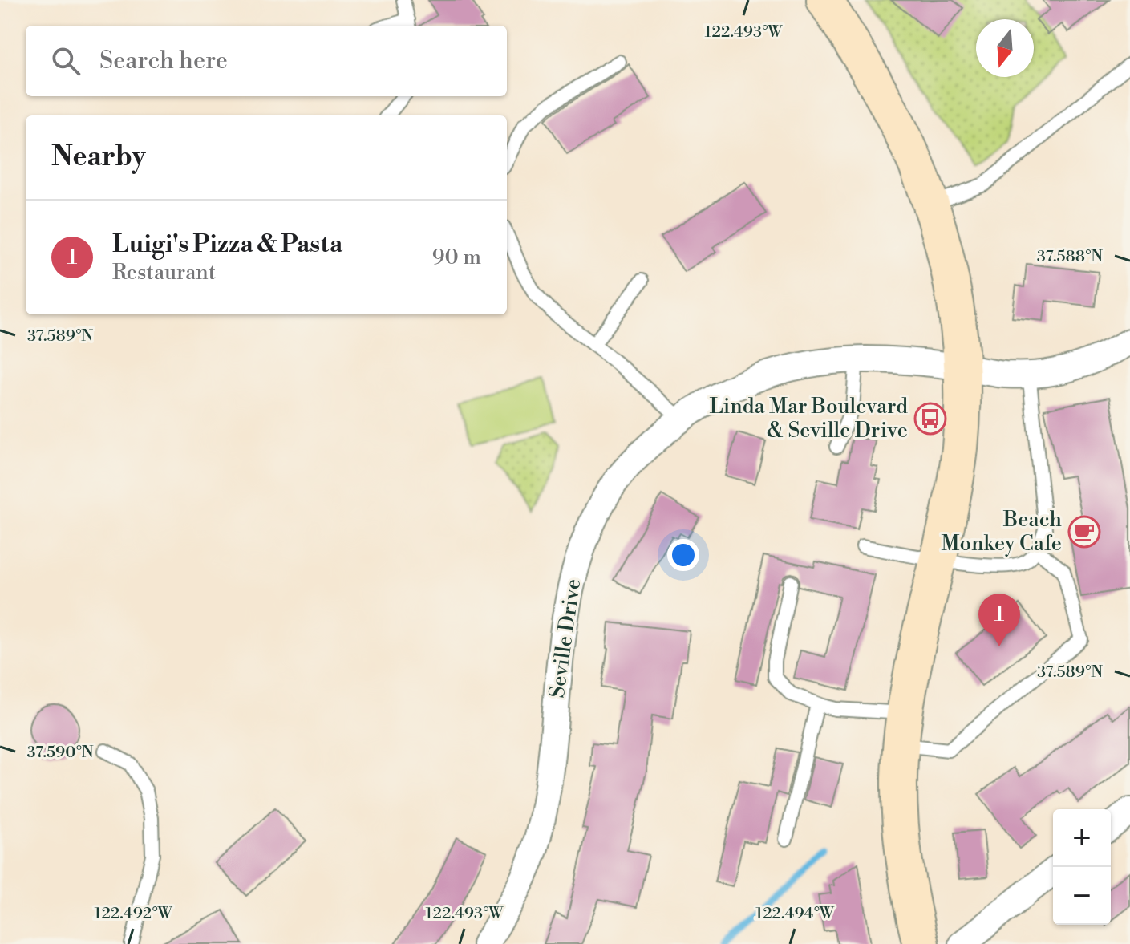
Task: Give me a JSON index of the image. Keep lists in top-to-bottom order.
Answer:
{
  "streets": {
    "street": ["Seville Drive"]
  },
  "places": {
    "bus stop": ["Linda Mar Boulevard & Seville Drive"],
    "cafe": ["Beach Monkey Cafe"]
  },
  "north": "bottom",
  "page": {
    "search": "Search here",
    "heading": "Nearby",
    "list": [
      {
        "mark": "1",
        "name": "Luigi's Pizza & Pasta",
        "note": "Restaurant",
        "value": "90 m"
      }
    ],
    "pins": "1",
    "map_buttons": ["+", "−"]
  },
  "coordinates": [
    "122.493°W",
    "37.588°N",
    "37.589°N",
    "37.590°N",
    "122.492°W",
    "122.494°W"
  ]
}
